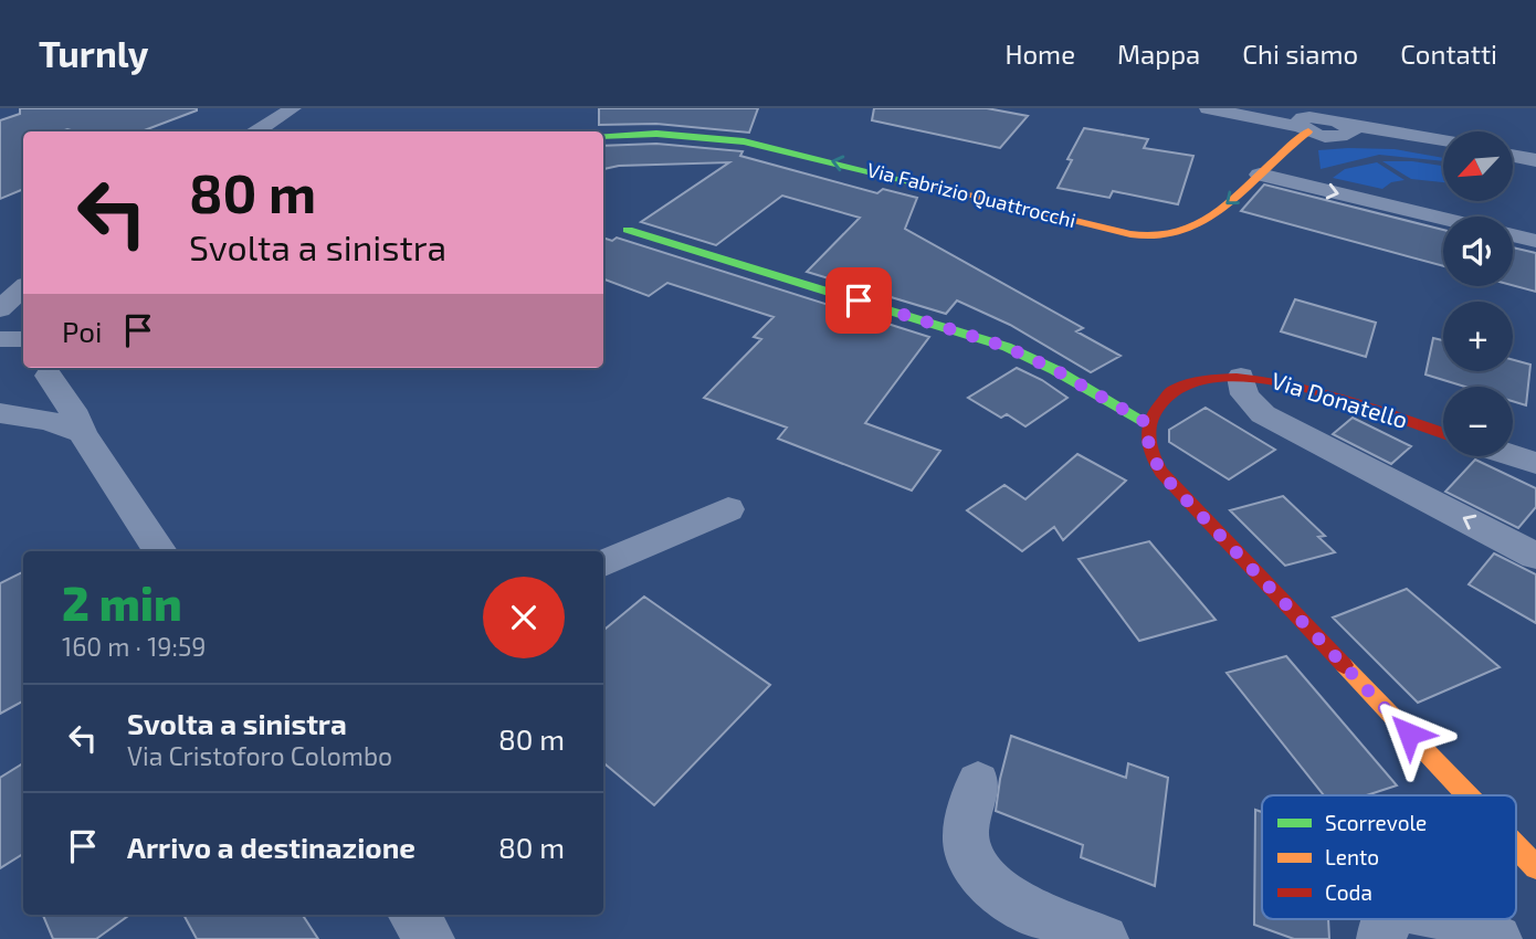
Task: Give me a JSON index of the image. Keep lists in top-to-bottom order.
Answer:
{
  "streets": {
    "street": ["Via Fabrizio Quattrocchi", "Via Donatello"]
  },
  "legend": ["Scorrevole", "Lento", "Coda"],
  "north": "bottom left",
  "page": {
    "header": "Turnly",
    "nav": [
      "Home",
      "Mappa",
      "Chi siamo",
      "Contatti"
    ],
    "map_buttons": ["+", "−"],
    "turn": ["80 m", "Svolta a sinistra"],
    "then": "Poi",
    "heading": ["2 min", "160 m · 19:59"],
    "list": [
      {
        "name": "Svolta a sinistra",
        "note": "Via Cristoforo Colombo",
        "value": "80 m"
      },
      {
        "name": "Arrivo a destinazione",
        "value": "80 m"
      }
    ]
  }
}
